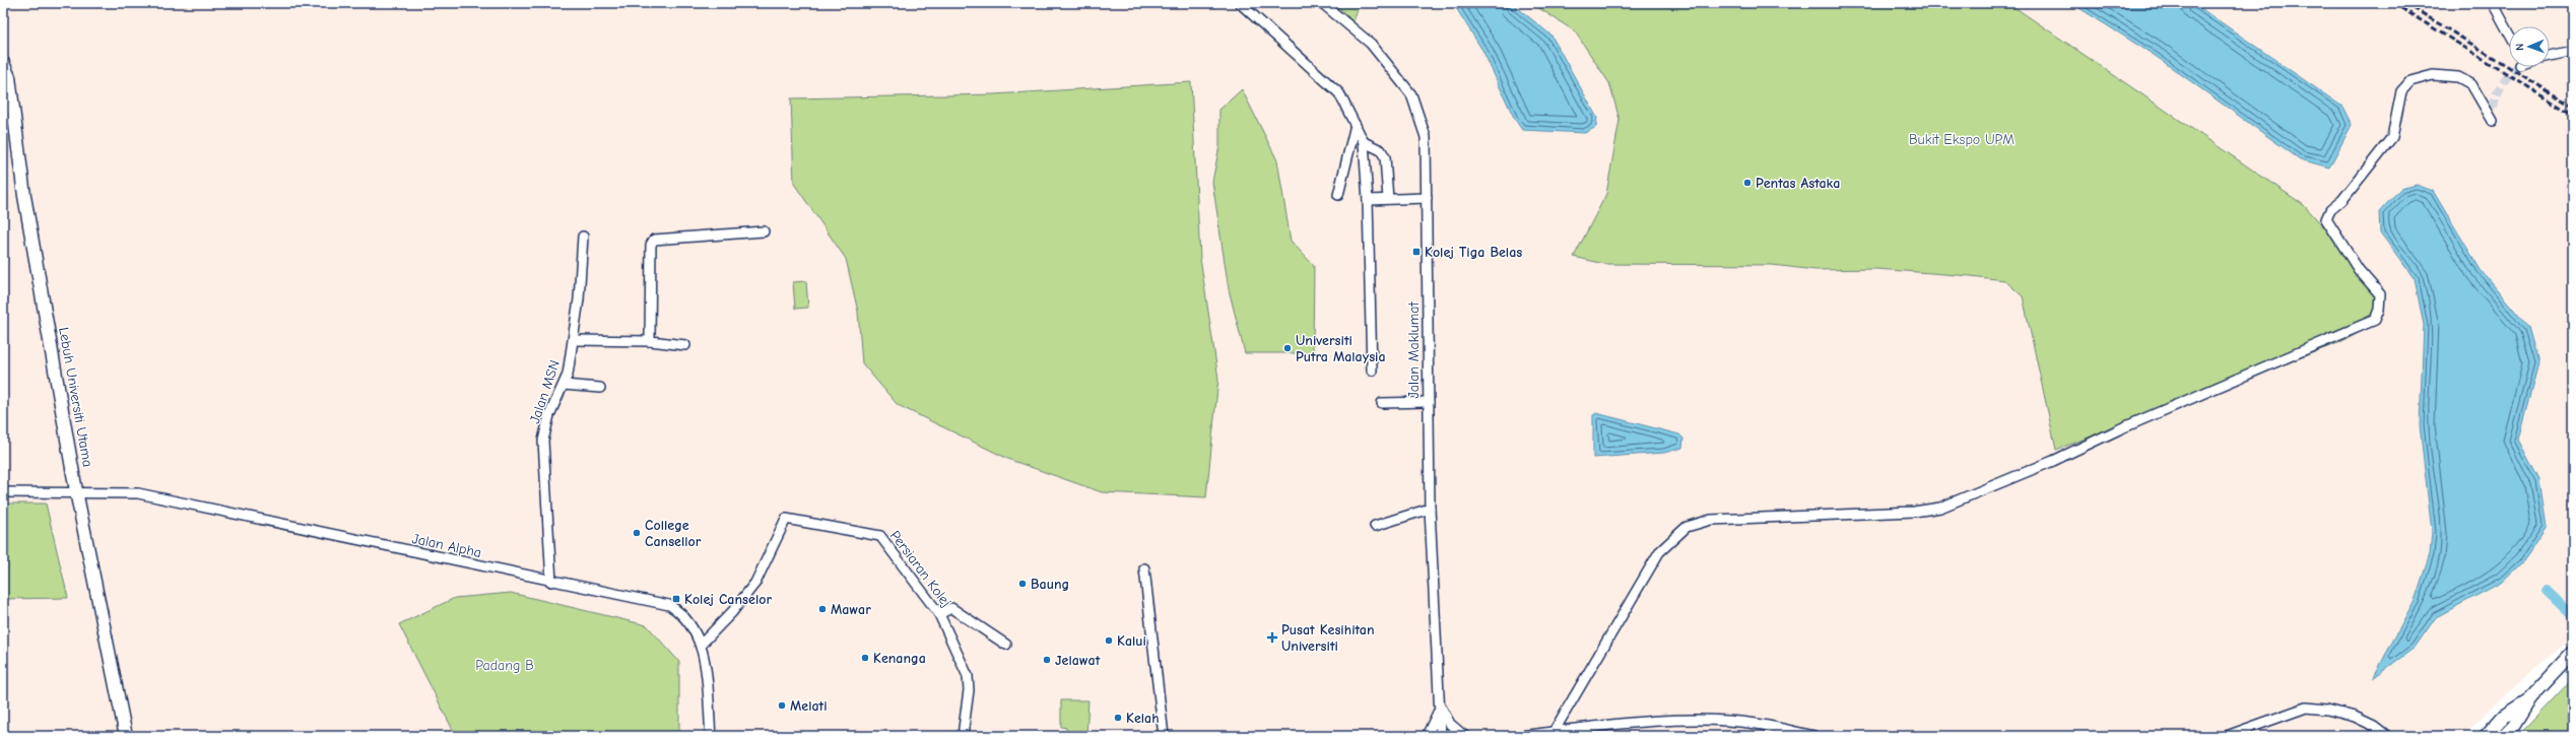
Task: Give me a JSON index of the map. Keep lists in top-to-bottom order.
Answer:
{
  "streets": {
    "street": [
      "Jalan Maklumat",
      "Jalan MSN",
      "Lebuh Universiti Utama",
      "Jalan Alpha",
      "Persiaran Kolej"
    ]
  },
  "crossings": [
    ["Jalan MSN", "Jalan Alpha"],
    ["Lebuh Universiti Utama", "Jalan Alpha"],
    ["Jalan Alpha", "Persiaran Kolej"]
  ],
  "parks": ["Bukit Ekspo UPM", "Padang B"],
  "places": {
    "other": [
      "Pentas Astaka",
      "Universiti Putra Malaysia",
      "College Cansellor",
      "Baung",
      "Mawar",
      "Kalui",
      "Kenanga",
      "Jelawat",
      "Melati",
      "Kelah"
    ],
    "transit": ["Kolej Tiga Belas", "Kolej Canselor"],
    "health": ["Pusat Kesihitan Universiti"]
  },
  "north": "left"
}
